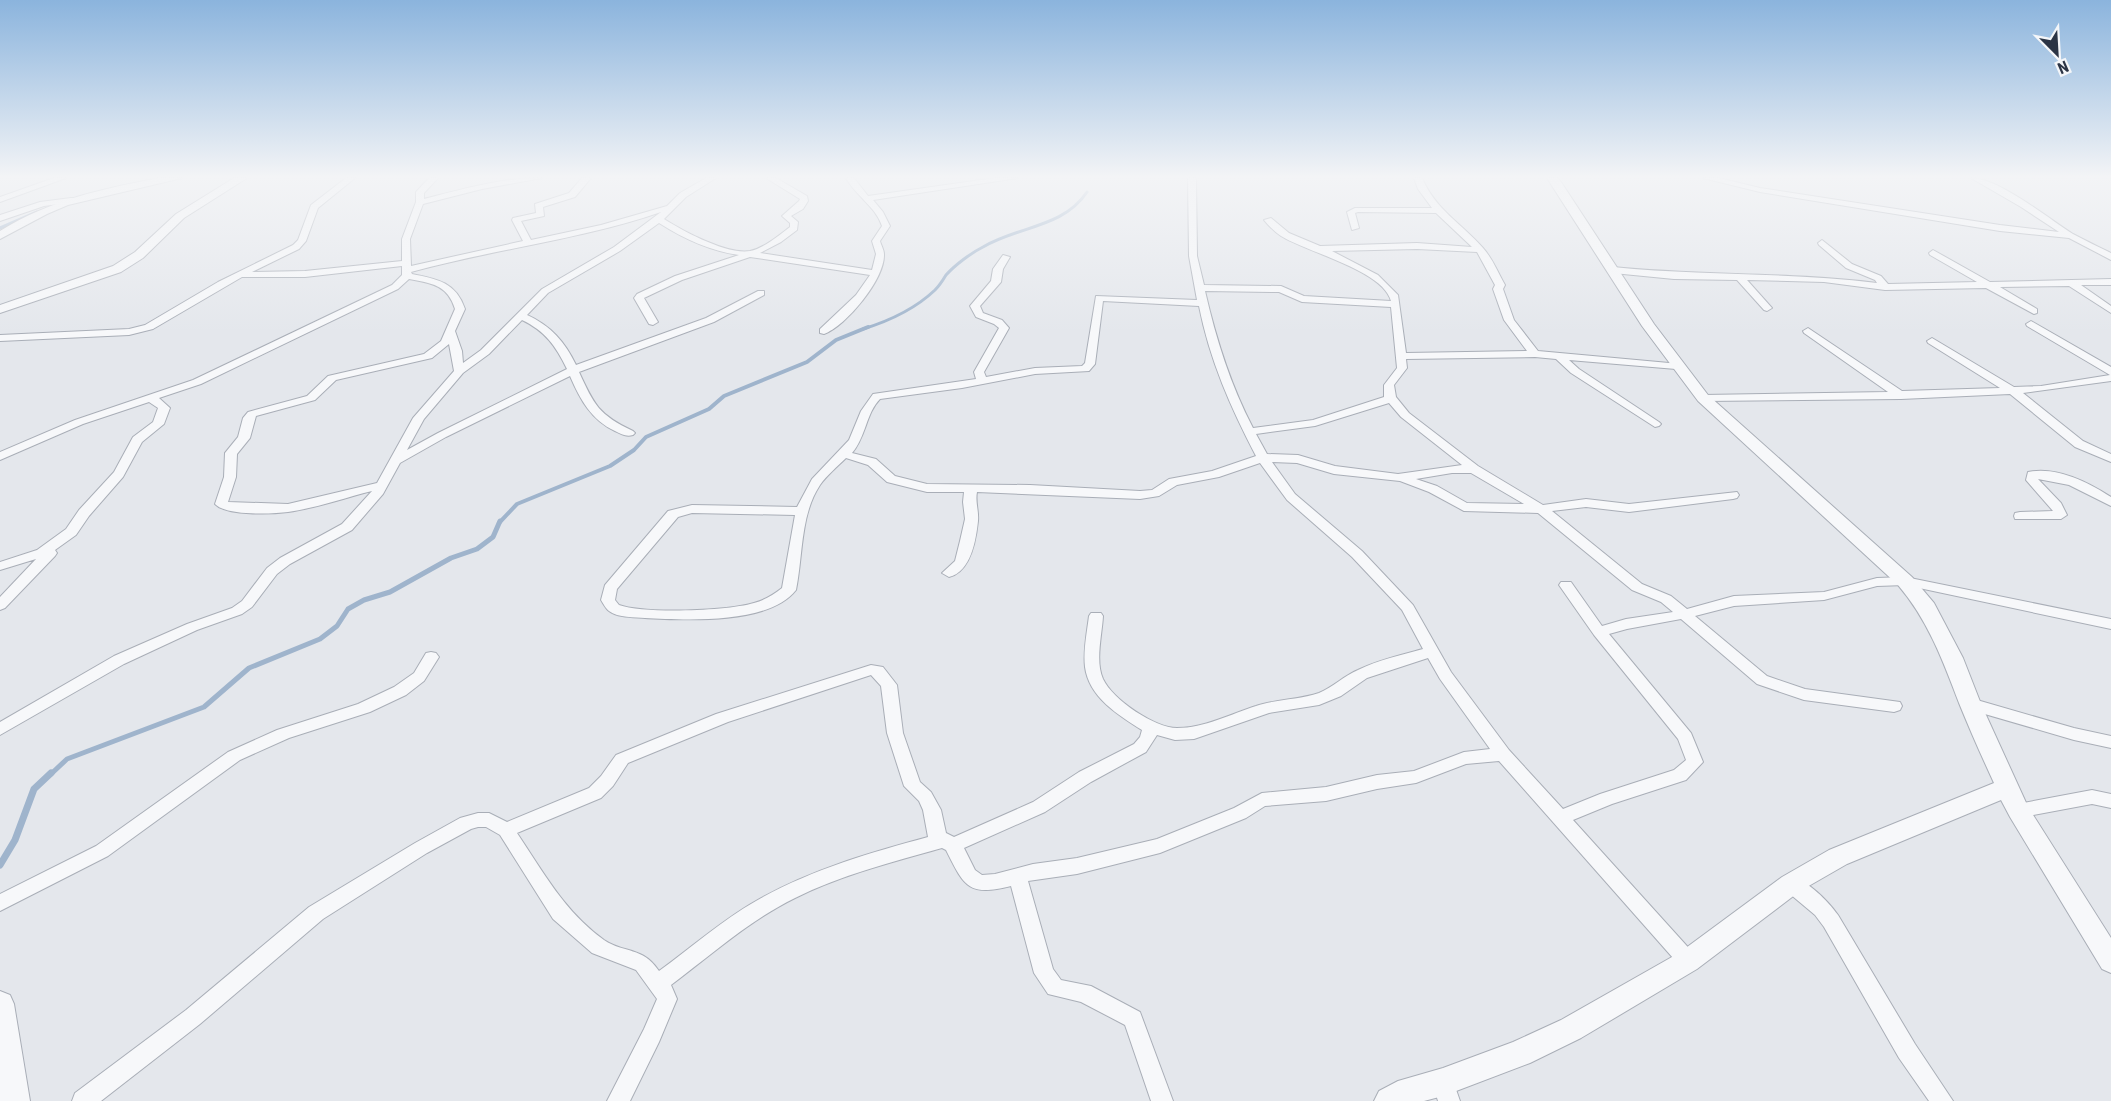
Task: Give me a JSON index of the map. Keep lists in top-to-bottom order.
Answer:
{
  "north": "bottom right"
}
